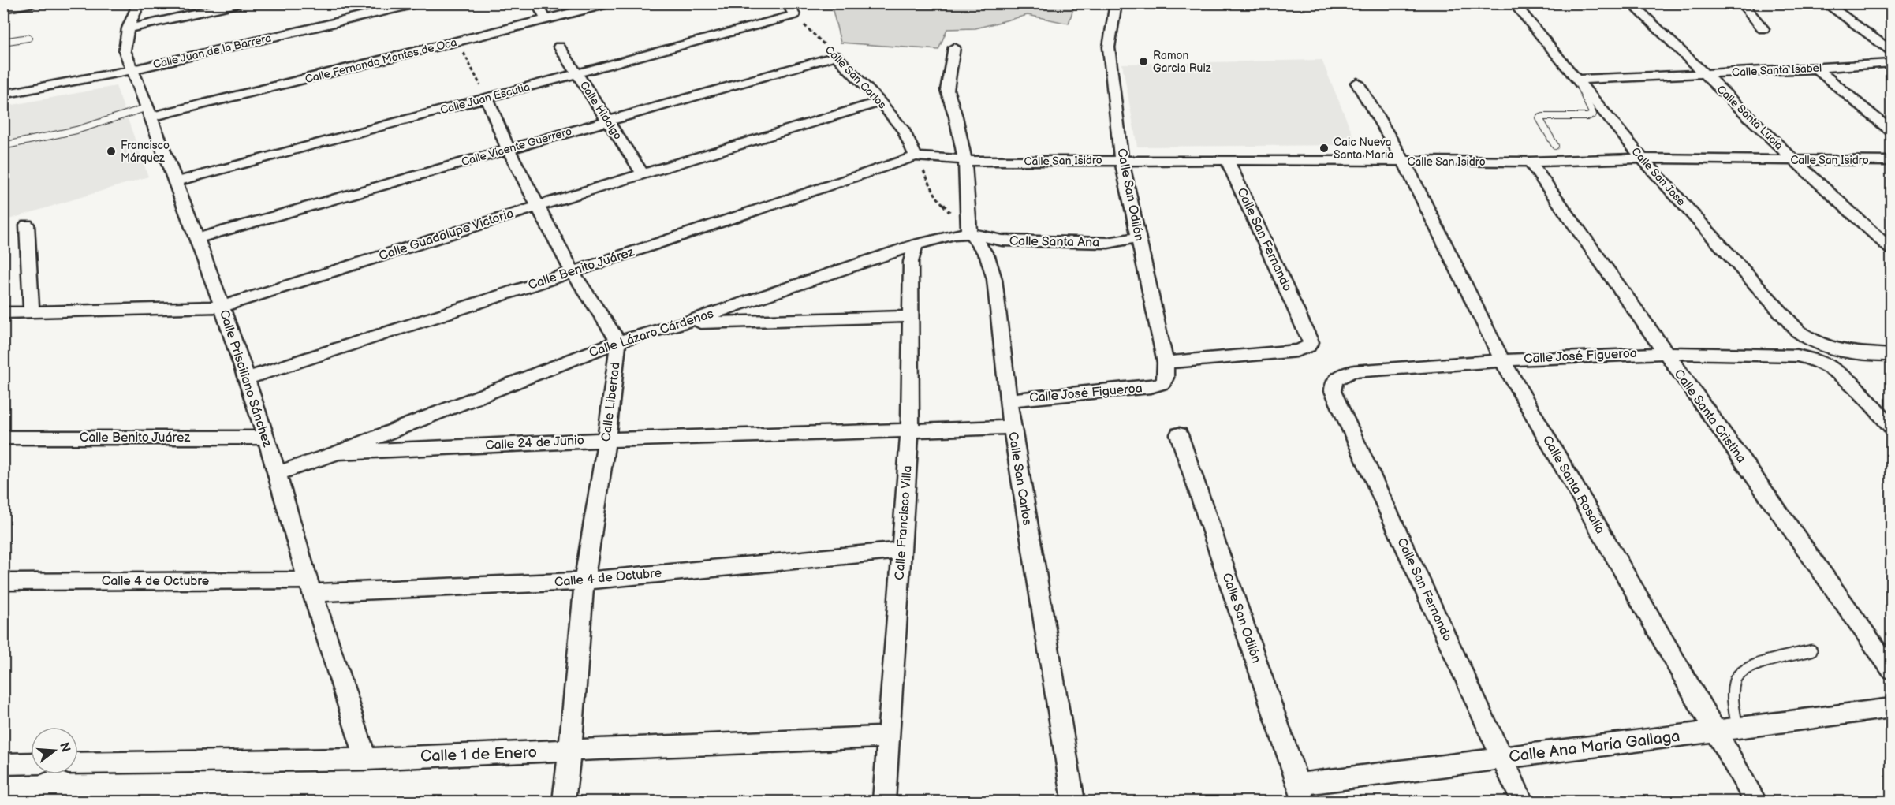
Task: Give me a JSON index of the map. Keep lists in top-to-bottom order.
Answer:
{
  "streets": {
    "street": [
      "Calle Juan de la Barrera",
      "Calle Fernando Montes de Oca",
      "Calle Santa Isabel",
      "Calle San Carlos",
      "Calle Juan Escutia",
      "Calle Hidalgo",
      "Calle Santa Lucía",
      "Calle Vicente Guerrero",
      "Calle San Isidro",
      "Calle San José",
      "Calle San Odilón",
      "Calle Guadalupe Victoria",
      "Calle San Fernando",
      "Calle Santa Ana",
      "Calle Benito Juárez",
      "Calle Lázaro Cárdenas",
      "Calle José Figueroa",
      "Calle Prisciliano Sánchez",
      "Calle Libertad",
      "Calle Santa Cristina",
      "Calle 24 de Junio",
      "Calle Santa Rosalía",
      "Calle Francisco Villa",
      "Calle 4 de Octubre",
      "Calle Ana María Gallaga",
      "Calle 1 de Enero"
    ]
  },
  "crossings": [
    ["Calle Juan de la Barrera", "Calle Prisciliano Sánchez"],
    ["Calle Fernando Montes de Oca", "Calle Prisciliano Sánchez"],
    ["Calle Santa Isabel", "Calle Santa Lucía"],
    ["Calle Santa Isabel", "Calle San José"],
    ["Calle San Carlos", "Calle Juan Escutia"],
    ["Calle San Carlos", "Calle Vicente Guerrero"],
    ["Calle San Carlos", "Calle San Isidro"],
    ["Calle San Carlos", "Calle Guadalupe Victoria"],
    ["Calle San Carlos", "Calle Santa Ana"],
    ["Calle San Carlos", "Calle Benito Juárez"],
    ["Calle San Carlos", "Calle Lázaro Cárdenas"],
    ["Calle San Carlos", "Calle José Figueroa"],
    ["Calle Juan Escutia", "Calle Hidalgo"],
    ["Calle Juan Escutia", "Calle Prisciliano Sánchez"],
    ["Calle Hidalgo", "Calle Vicente Guerrero"],
    ["Calle Hidalgo", "Calle Guadalupe Victoria"],
    ["Calle Santa Lucía", "Calle San Isidro"],
    ["Calle Vicente Guerrero", "Calle Prisciliano Sánchez"],
    ["Calle San Isidro", "Calle San José"],
    ["Calle San Isidro", "Calle San Odilón"],
    ["Calle San Isidro", "Calle San Fernando"],
    ["Calle San Isidro", "Calle Benito Juárez"],
    ["Calle San Isidro", "Calle Santa Cristina"],
    ["Calle San Isidro", "Calle Santa Rosalía"],
    ["Calle San Odilón", "Calle San Fernando"],
    ["Calle San Odilón", "Calle Santa Ana"],
    ["Calle San Odilón", "Calle José Figueroa"],
    ["Calle San Odilón", "Calle Ana María Gallaga"],
    ["Calle Guadalupe Victoria", "Calle Prisciliano Sánchez"],
    ["Calle San Fernando", "Calle José Figueroa"],
    ["Calle San Fernando", "Calle Ana María Gallaga"],
    ["Calle Santa Ana", "Calle Lázaro Cárdenas"],
    ["Calle Benito Juárez", "Calle Prisciliano Sánchez"],
    ["Calle Lázaro Cárdenas", "Calle Libertad"],
    ["Calle Lázaro Cárdenas", "Calle 24 de Junio"],
    ["Calle Lázaro Cárdenas", "Calle Francisco Villa"],
    ["Calle José Figueroa", "Calle Santa Cristina"],
    ["Calle José Figueroa", "Calle Santa Rosalía"],
    ["Calle Prisciliano Sánchez", "Calle 24 de Junio"],
    ["Calle Prisciliano Sánchez", "Calle 4 de Octubre"],
    ["Calle Prisciliano Sánchez", "Calle 1 de Enero"],
    ["Calle Libertad", "Calle 24 de Junio"],
    ["Calle Libertad", "Calle 4 de Octubre"],
    ["Calle Libertad", "Calle 1 de Enero"],
    ["Calle 24 de Junio", "Calle Francisco Villa"],
    ["Calle Santa Rosalía", "Calle Ana María Gallaga"],
    ["Calle Francisco Villa", "Calle 4 de Octubre"],
    ["Calle Francisco Villa", "Calle 1 de Enero"]
  ],
  "places": ["Ramon Garcia Ruiz", "Caic Nueva Santa Maria", "Francisco Márquez"],
  "north": "right"
}
